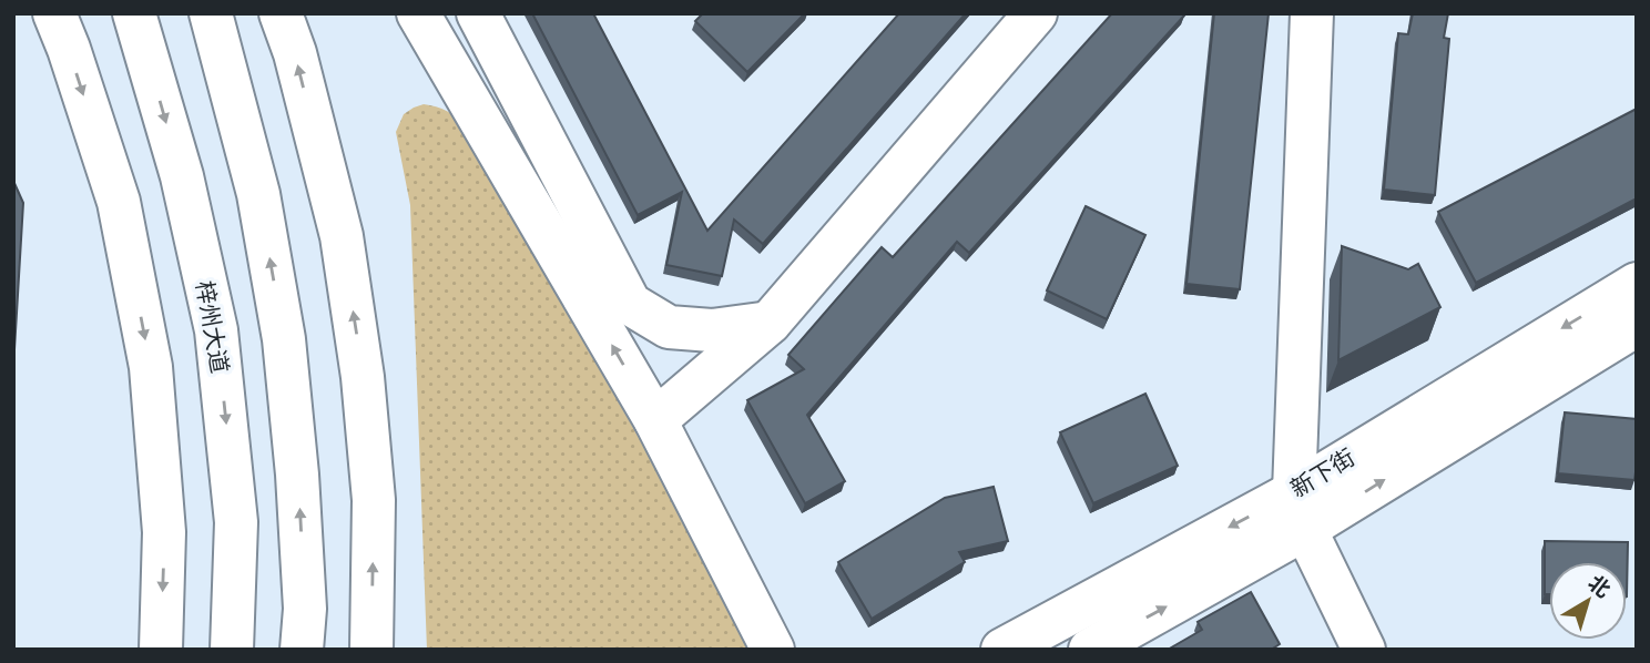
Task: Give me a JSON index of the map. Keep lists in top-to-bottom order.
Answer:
{
  "streets": {
    "main road": ["梓州大道", "新下街"]
  },
  "north": "top right"
}
